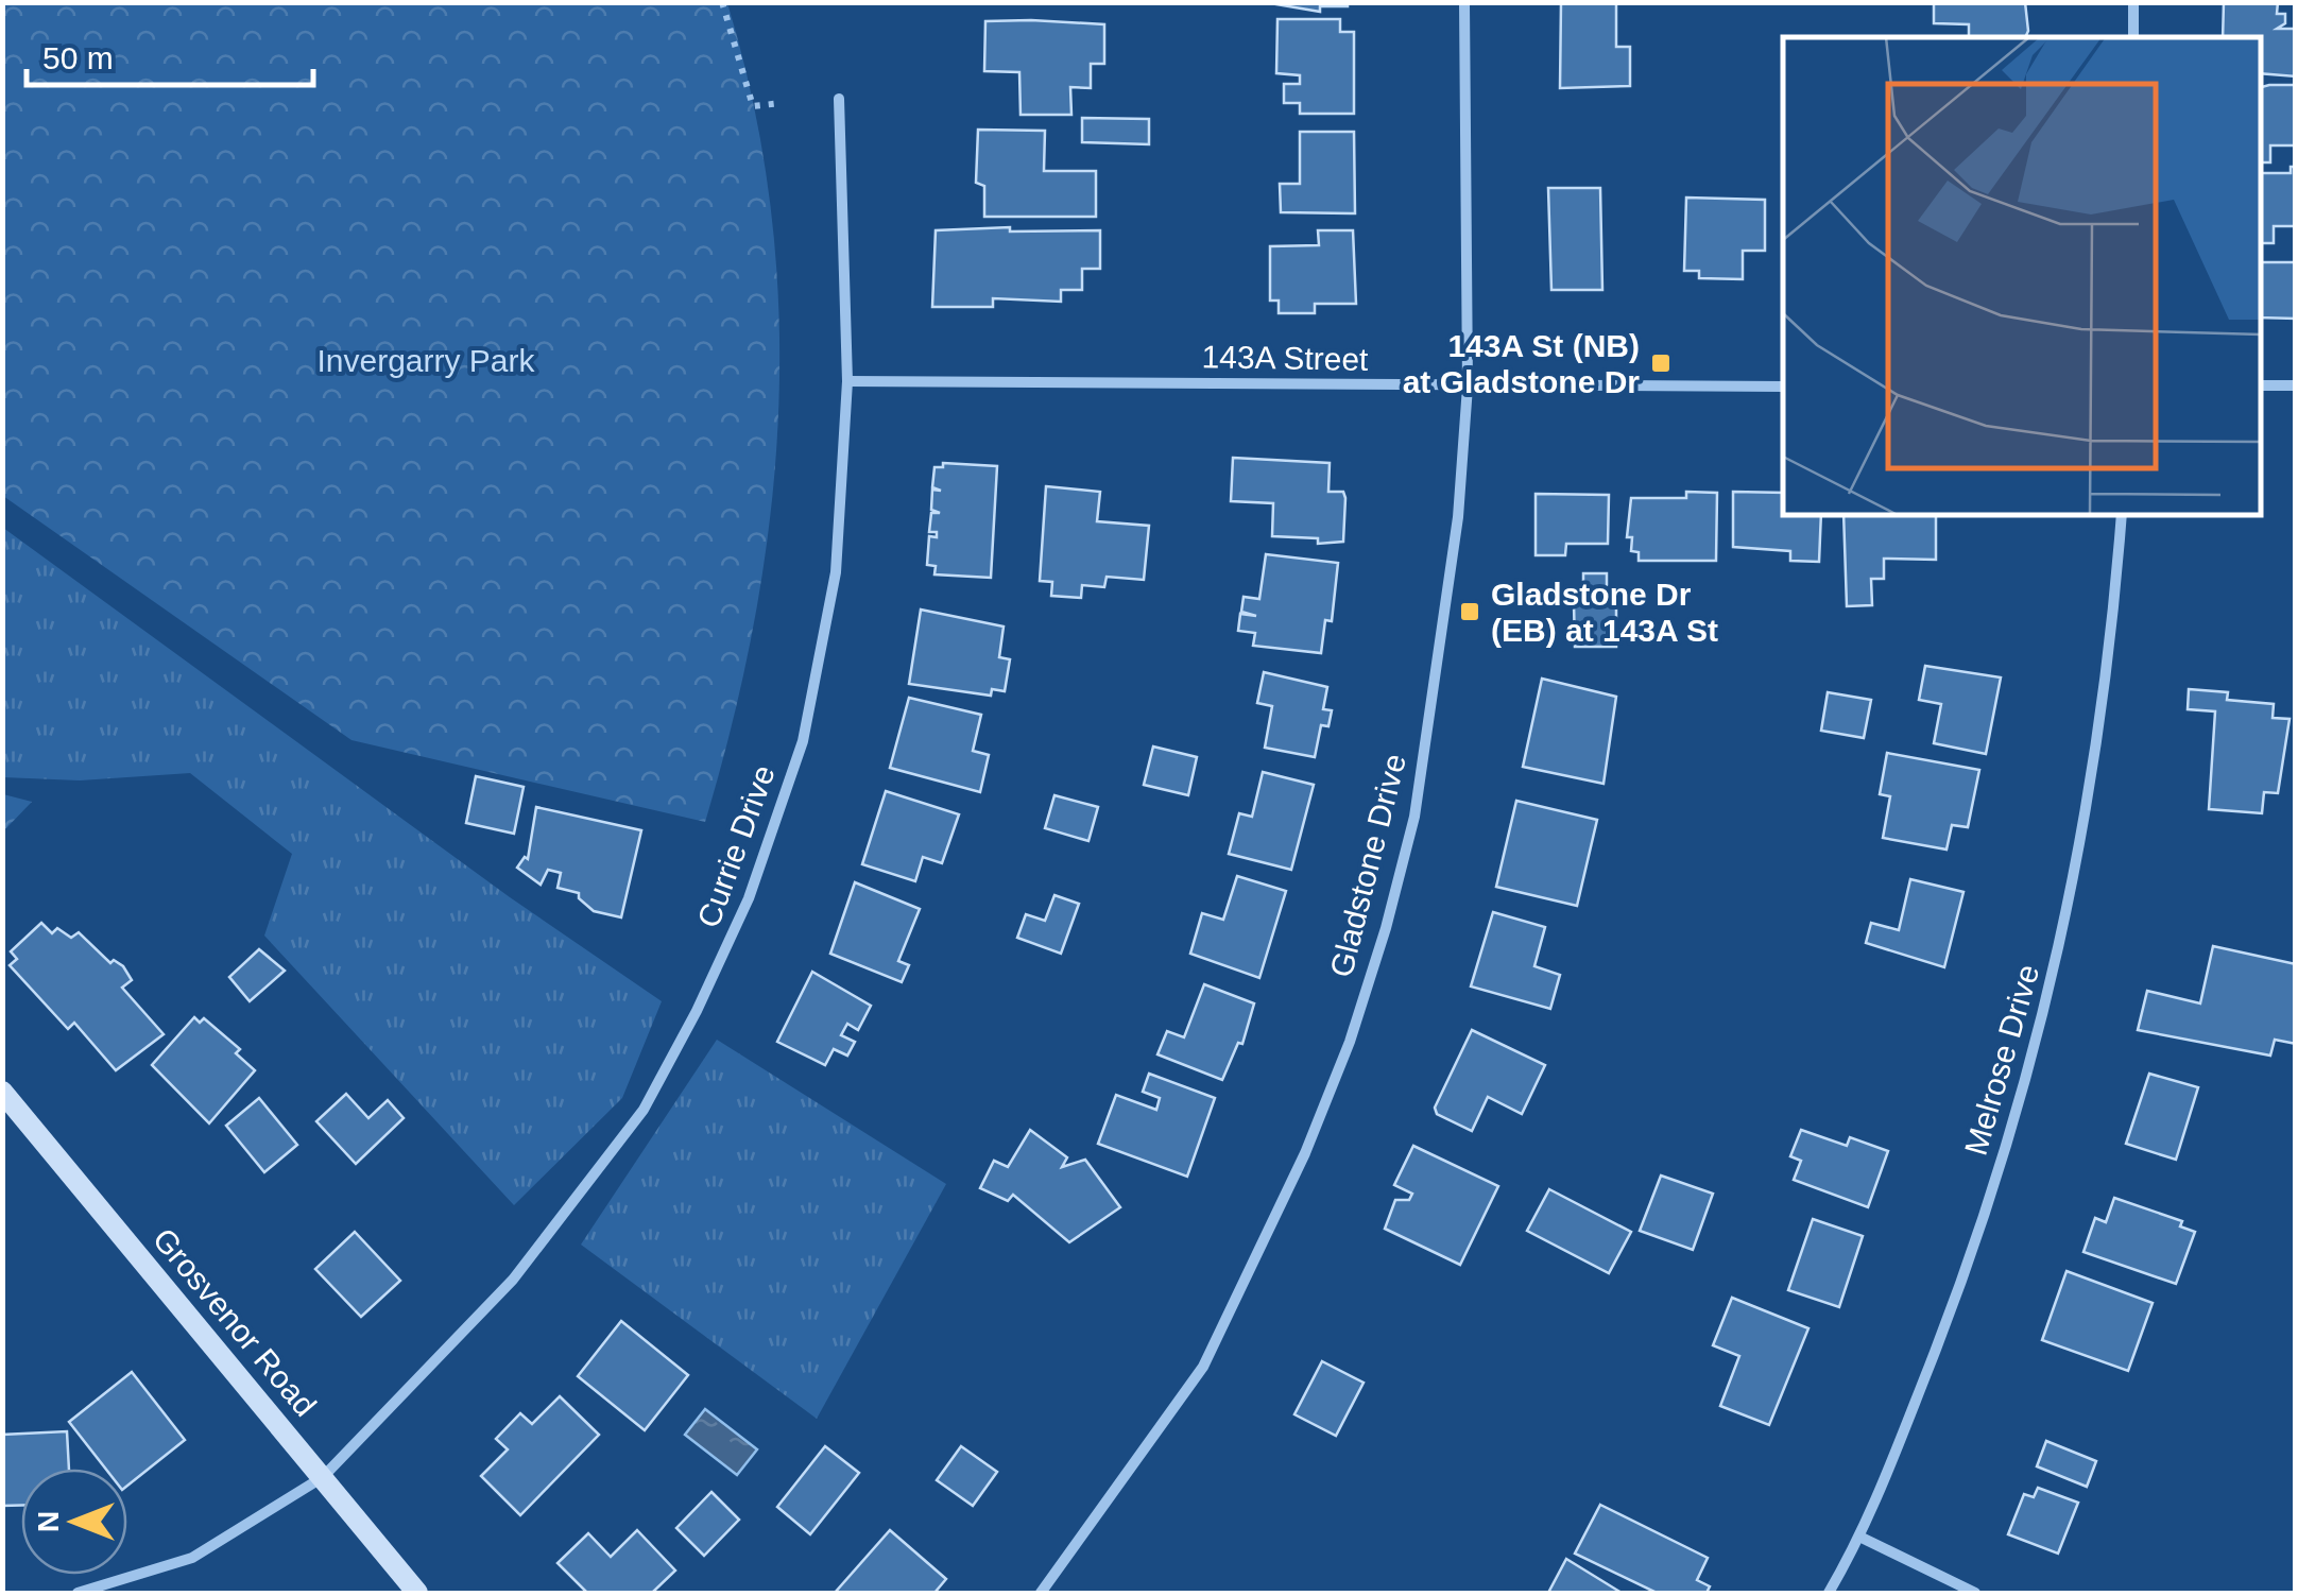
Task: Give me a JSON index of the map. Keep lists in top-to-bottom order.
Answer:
{
  "streets": {
    "street": [
      "143A Street",
      "Currie Drive",
      "Gladstone Drive",
      "Melrose Drive",
      "Grosvenor Road"
    ]
  },
  "crossings": [
    ["143A Street", "Currie Drive"],
    ["143A Street", "Gladstone Drive"],
    ["Currie Drive", "Grosvenor Road"]
  ],
  "parks": ["Invergarry Park"],
  "places": {
    "transit": ["143A St (NB) at Gladstone Dr", "Gladstone Dr (EB) at 143A St"]
  },
  "scale_bar": "50 m",
  "north": "left"
}
